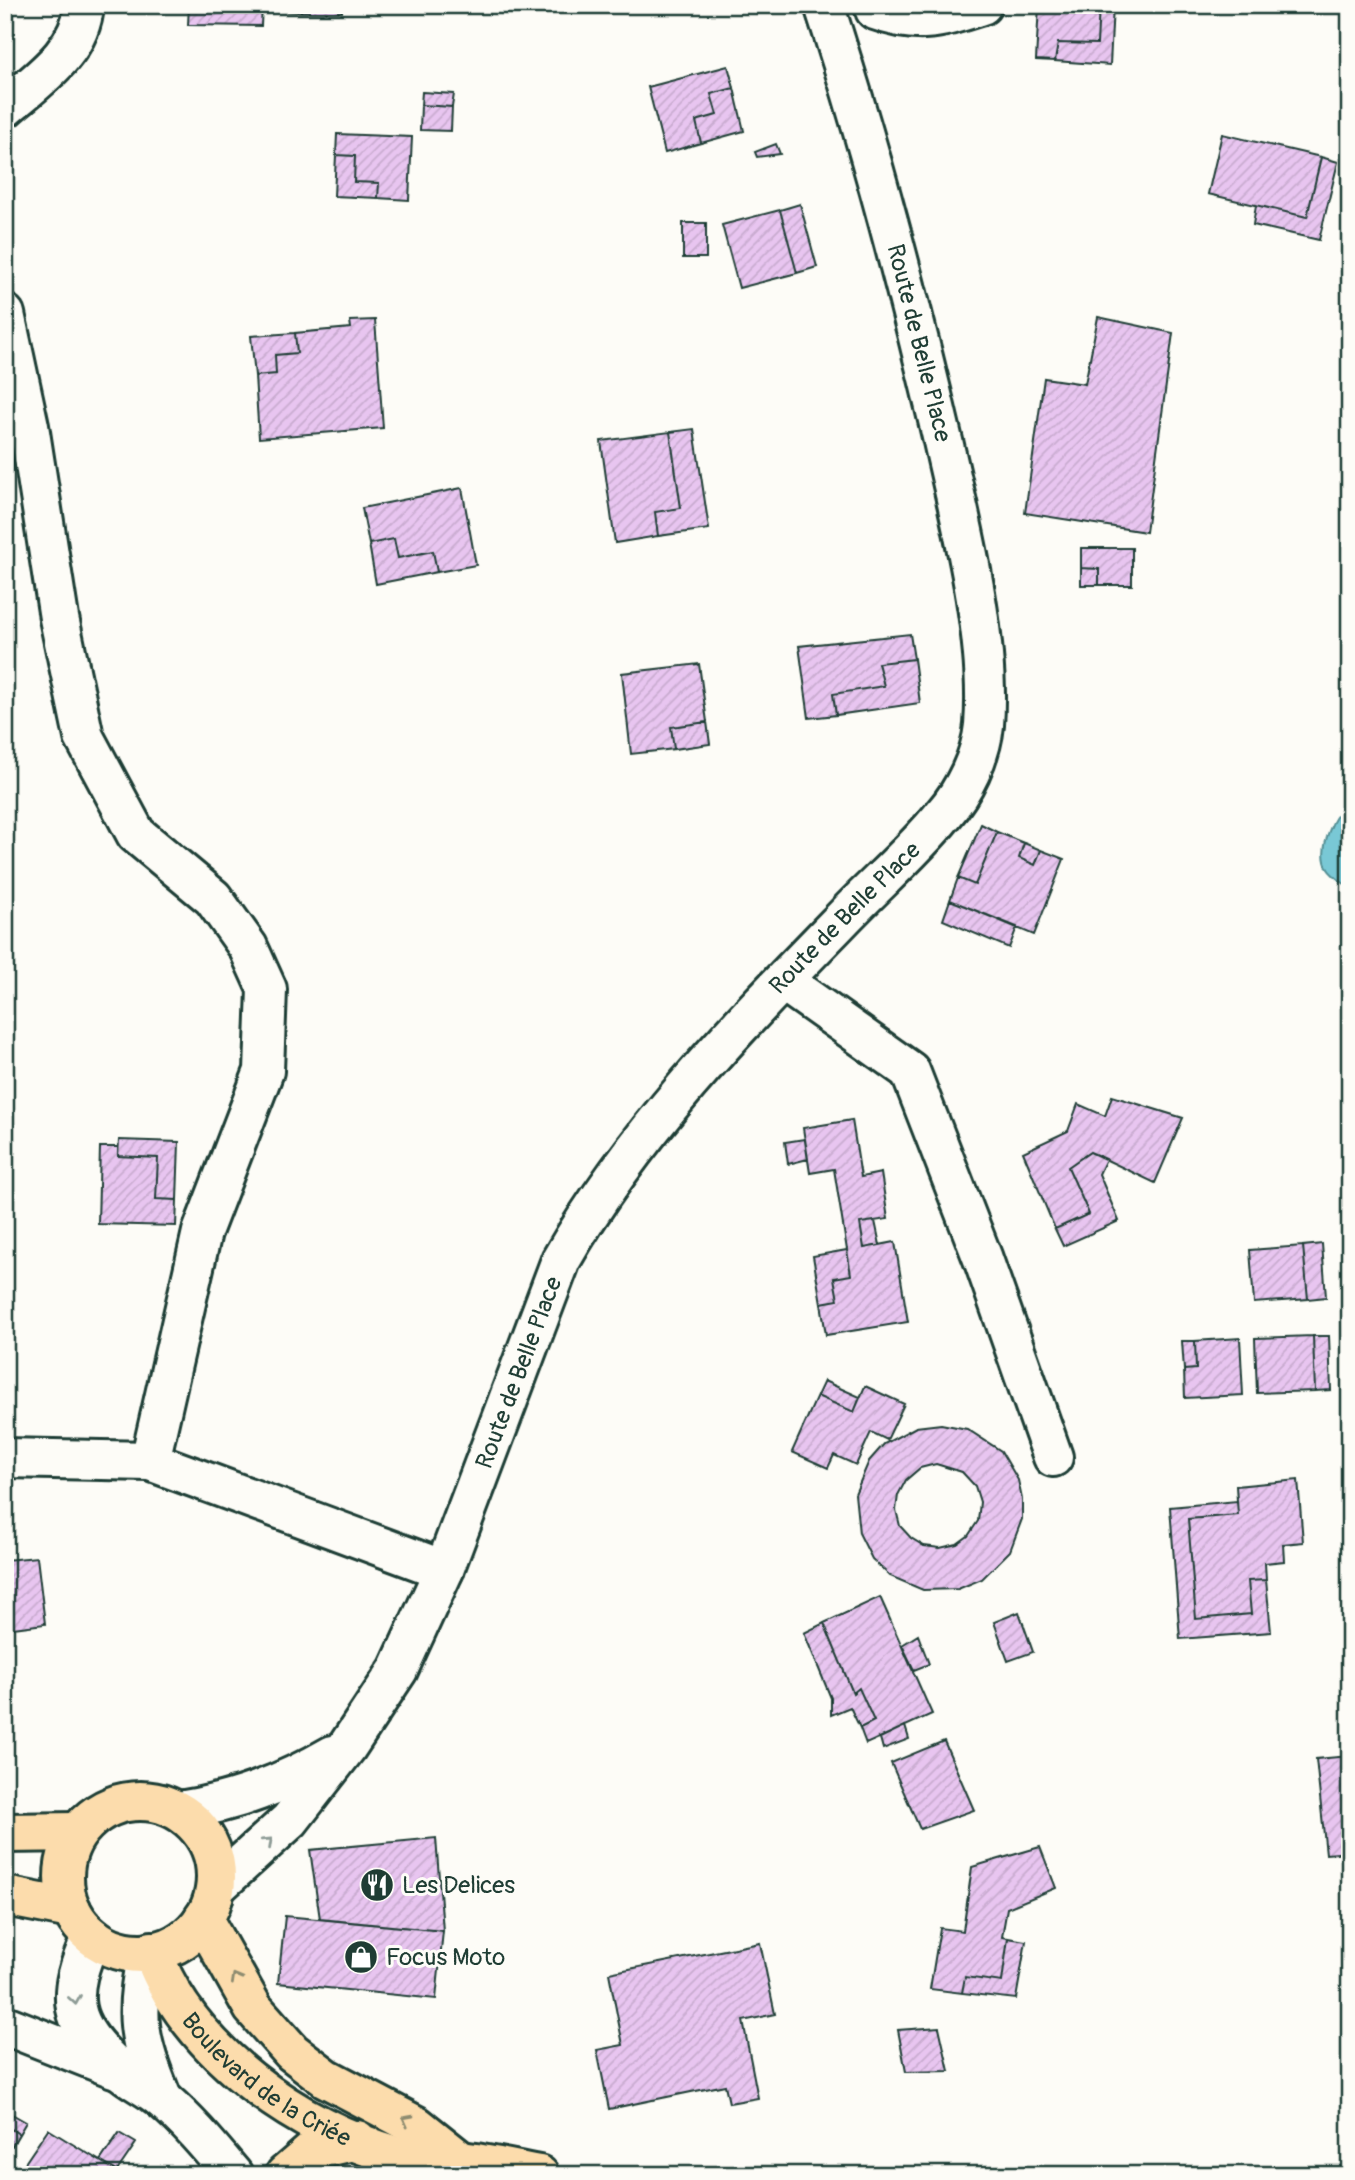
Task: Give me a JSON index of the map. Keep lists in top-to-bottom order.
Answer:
{
  "streets": {
    "main road": ["Boulevard de la Criée"],
    "street": ["Route de Belle Place"]
  },
  "crossings": [
    ["Route de Belle Place", "Boulevard de la Criée"]
  ],
  "places": {
    "restaurant": ["Les Delices"],
    "shop": ["Focus Moto"]
  }
}
